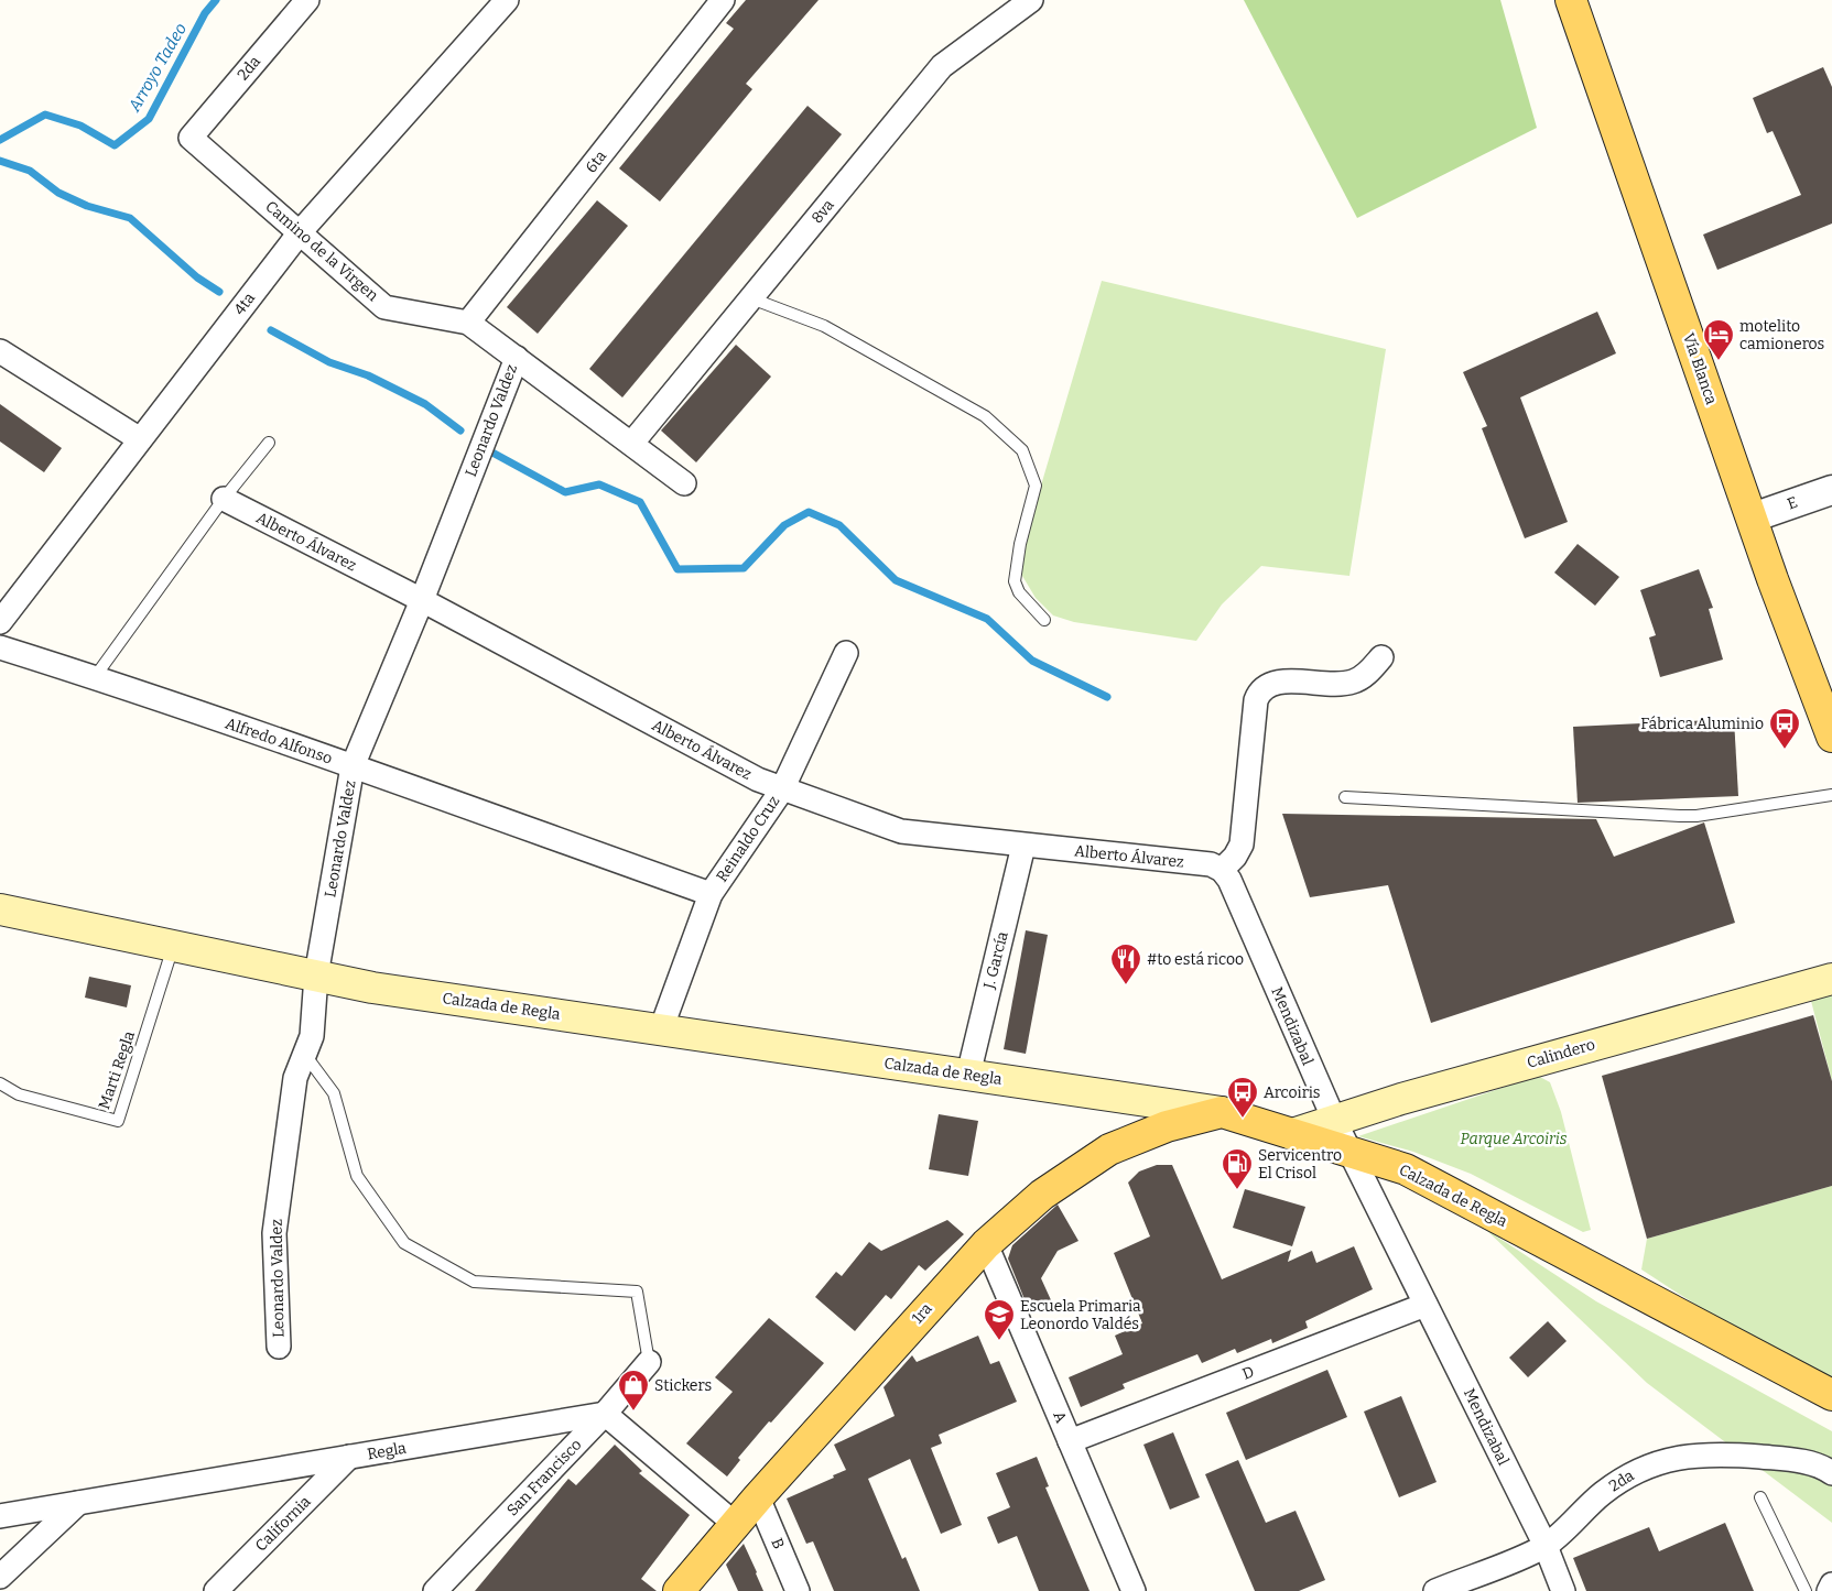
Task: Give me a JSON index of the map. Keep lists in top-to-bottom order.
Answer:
{
  "streets": {
    "main road": [
      "Vía Blanca",
      "Calzada de Regla",
      "Calindero",
      "1ra"
    ],
    "street": [
      "2da",
      "6ta",
      "8va",
      "Camino de la Virgen",
      "4ta",
      "Leonardo Valdez",
      "E",
      "Alberto Álvarez",
      "Alfredo Alfonso",
      "Reinaldo Cruz",
      "J. García",
      "Mendizabal",
      "D",
      "A",
      "Regla",
      "San Francisco",
      "California",
      "B"
    ],
    "lane": ["Marti Regla"]
  },
  "crossings": [
    ["2da", "Camino de la Virgen"],
    ["2da", "Mendizabal"],
    ["6ta", "Camino de la Virgen"],
    ["8va", "Camino de la Virgen"],
    ["Camino de la Virgen", "4ta"],
    ["Camino de la Virgen", "Leonardo Valdez"],
    ["Vía Blanca", "E"],
    ["Leonardo Valdez", "Alberto Álvarez"],
    ["Leonardo Valdez", "Alfredo Alfonso"],
    ["Leonardo Valdez", "Calzada de Regla"],
    ["Alberto Álvarez", "Reinaldo Cruz"],
    ["Alberto Álvarez", "J. García"],
    ["Alberto Álvarez", "Mendizabal"],
    ["Alfredo Alfonso", "Reinaldo Cruz"],
    ["Reinaldo Cruz", "Calzada de Regla"],
    ["J. García", "Calzada de Regla"],
    ["Calzada de Regla", "Mendizabal"],
    ["Calzada de Regla", "Calindero"],
    ["Calzada de Regla", "Marti Regla"],
    ["Calzada de Regla", "1ra"],
    ["Mendizabal", "Calindero"],
    ["Mendizabal", "D"],
    ["1ra", "A"],
    ["1ra", "B"],
    ["D", "A"],
    ["Regla", "San Francisco"],
    ["Regla", "California"]
  ],
  "water": ["Arroyo Tadeo"],
  "parks": ["Parque Arcoiris"],
  "places": {
    "hotel": ["motelito camioneros"],
    "bus stop": ["Fábrica Aluminio", "Arcoiris"],
    "restaurant": ["#to está ricoo"],
    "fuel station": ["Servicentro El Crisol"],
    "school or university": ["Escuela Primaria Leonordo Valdés"],
    "shop": ["Stickers"]
  }
}
